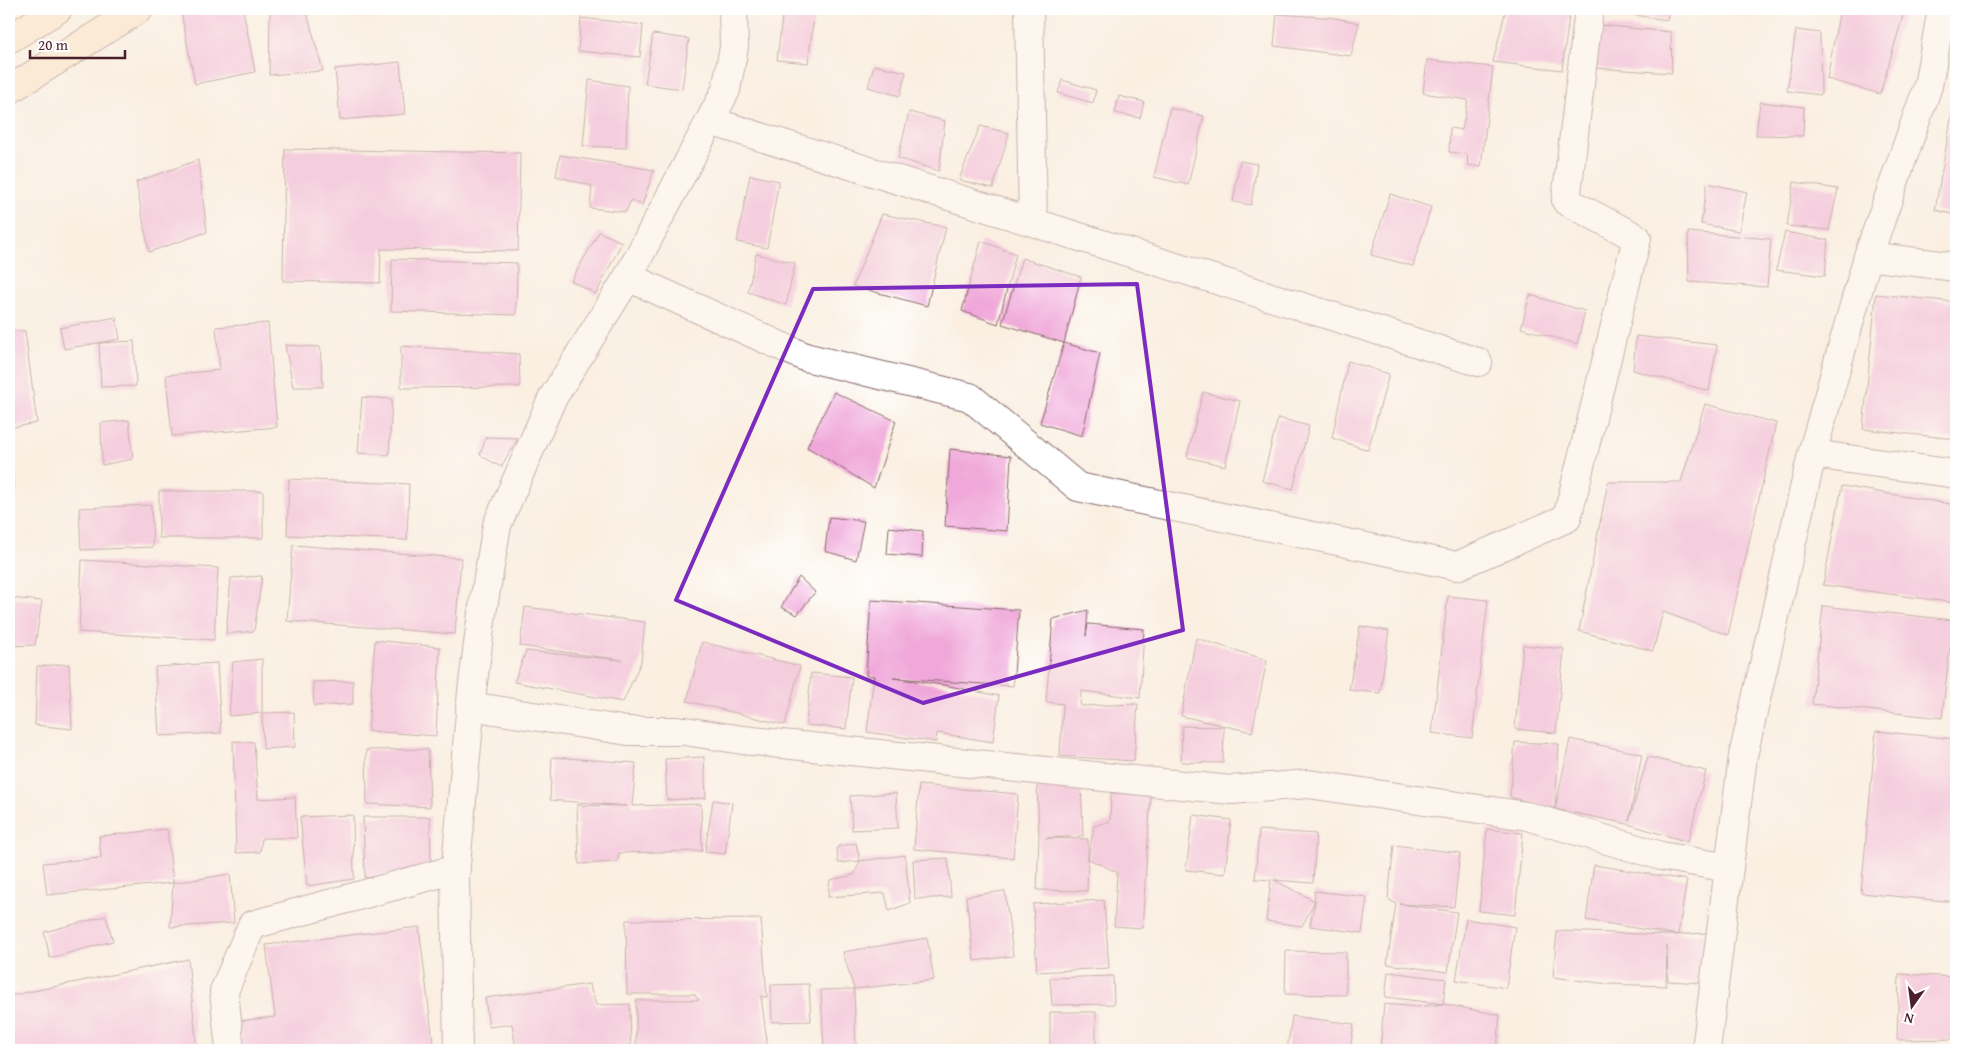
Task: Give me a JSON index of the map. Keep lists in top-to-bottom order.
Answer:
{
  "scale_bar": "20 m",
  "north": "bottom"
}
